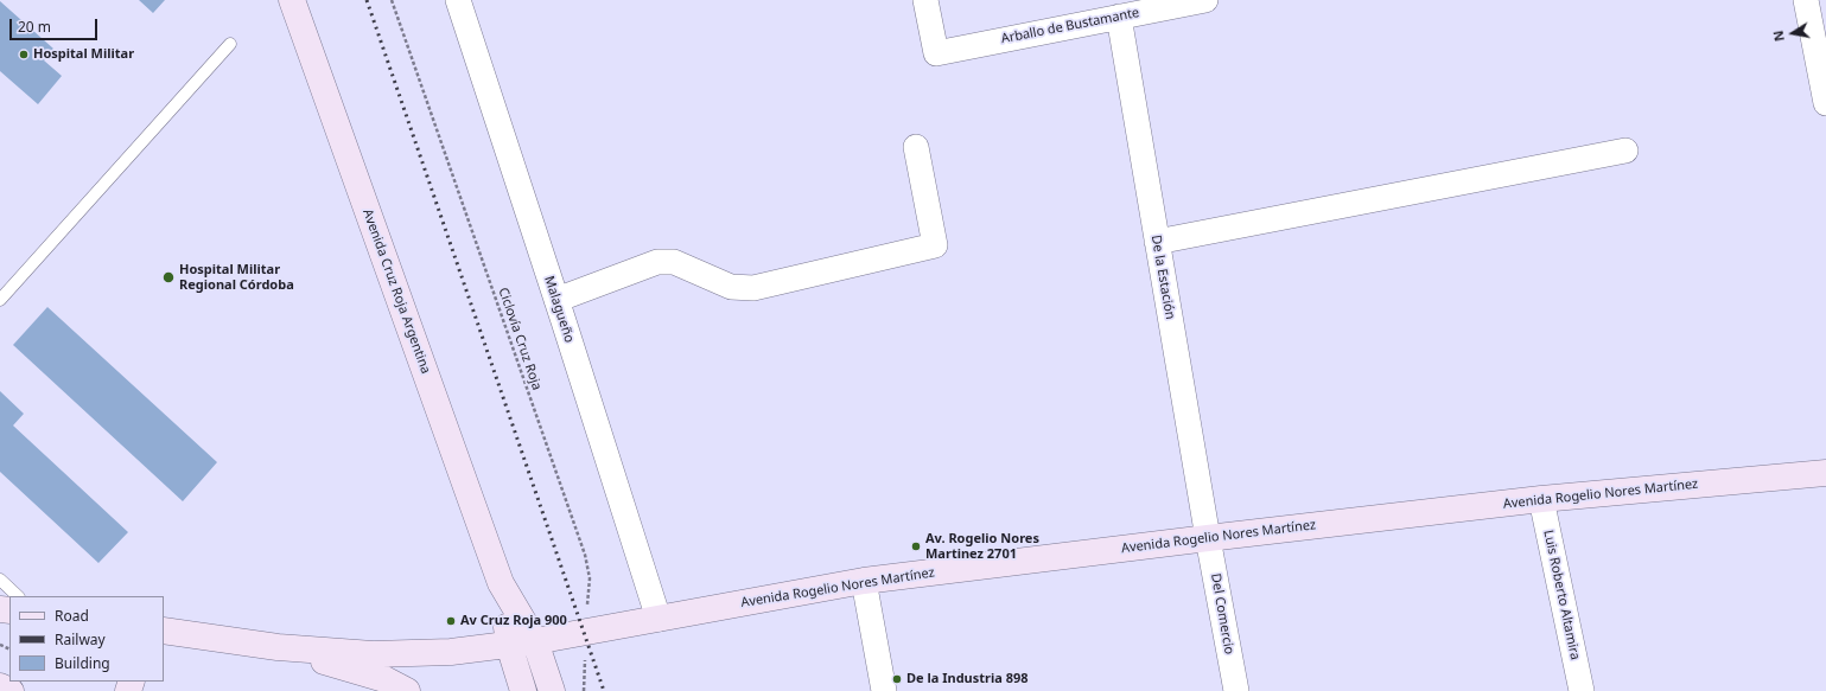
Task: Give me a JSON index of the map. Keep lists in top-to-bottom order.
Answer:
{
  "streets": {
    "main road": ["Avenida Cruz Roja Argentina", "Avenida Rogelio Nores Martínez"],
    "street": [
      "Arballo de Bustamante",
      "De la Estación",
      "Malagueño",
      "Luis Roberto Altamira",
      "Del Comercio"
    ],
    "path": ["Ciclovía Cruz Roja"]
  },
  "crossings": [
    ["Arballo de Bustamante", "De la Estación"],
    ["De la Estación", "Avenida Rogelio Nores Martínez"],
    ["De la Estación", "Del Comercio"],
    ["Avenida Cruz Roja Argentina", "Avenida Rogelio Nores Martínez"],
    ["Malagueño", "Avenida Rogelio Nores Martínez"],
    ["Ciclovía Cruz Roja", "Avenida Rogelio Nores Martínez"],
    ["Avenida Rogelio Nores Martínez", "Luis Roberto Altamira"],
    ["Avenida Rogelio Nores Martínez", "Del Comercio"]
  ],
  "places": [
    "Hospital Militar",
    "Hospital Militar Regional Córdoba",
    "Av. Rogelio Nores Martinez 2701",
    "Av Cruz Roja 900",
    "De la Industria 898"
  ],
  "legend": ["Road", "Railway", "Building"],
  "scale_bar": "20 m",
  "north": "left"
}
